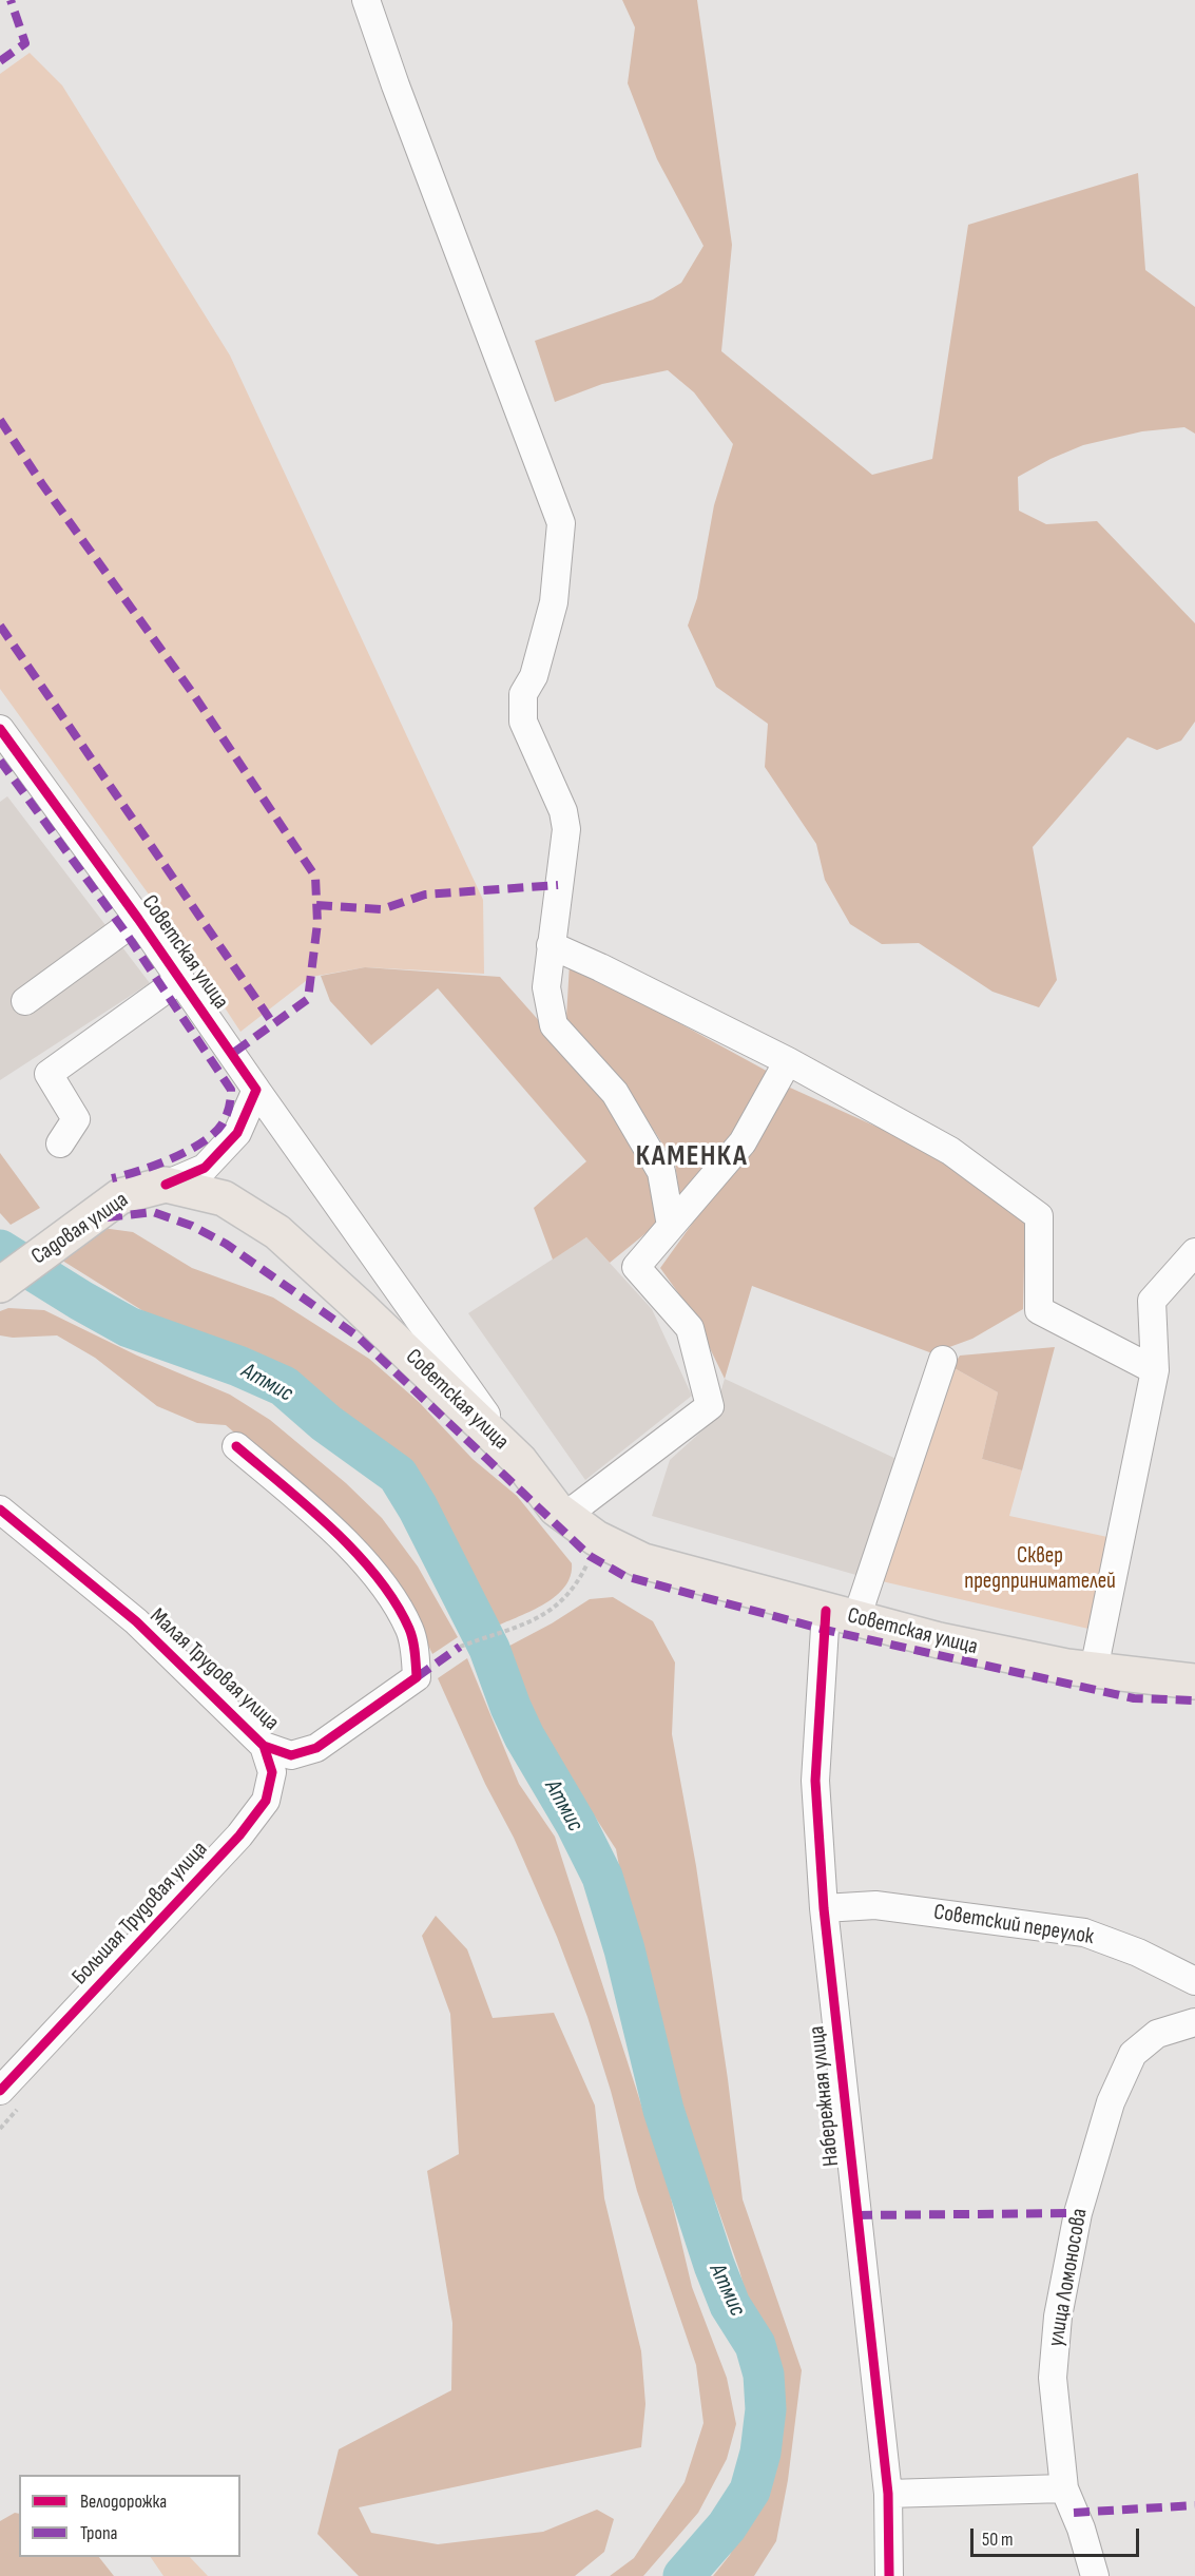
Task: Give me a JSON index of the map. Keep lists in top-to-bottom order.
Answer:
{
  "streets": {
    "main road": ["Советская улица", "Садовая улица"],
    "street": [
      "Малая Трудовая улица",
      "Большая Трудовая улица",
      "Советский переулок",
      "Набережная улица",
      "улица Ломоносова"
    ]
  },
  "crossings": [
    ["Советская улица", "Садовая улица"],
    ["Советская улица", "Набережная улица"],
    ["Малая Трудовая улица", "Большая Трудовая улица"],
    ["Советский переулок", "Набережная улица"]
  ],
  "districts": ["КАМЕНКА"],
  "water": ["Атмис"],
  "parks": ["Сквер предпринимателей"],
  "legend": ["Велодорожка", "Тропа"],
  "scale_bar": "50 m"
}
